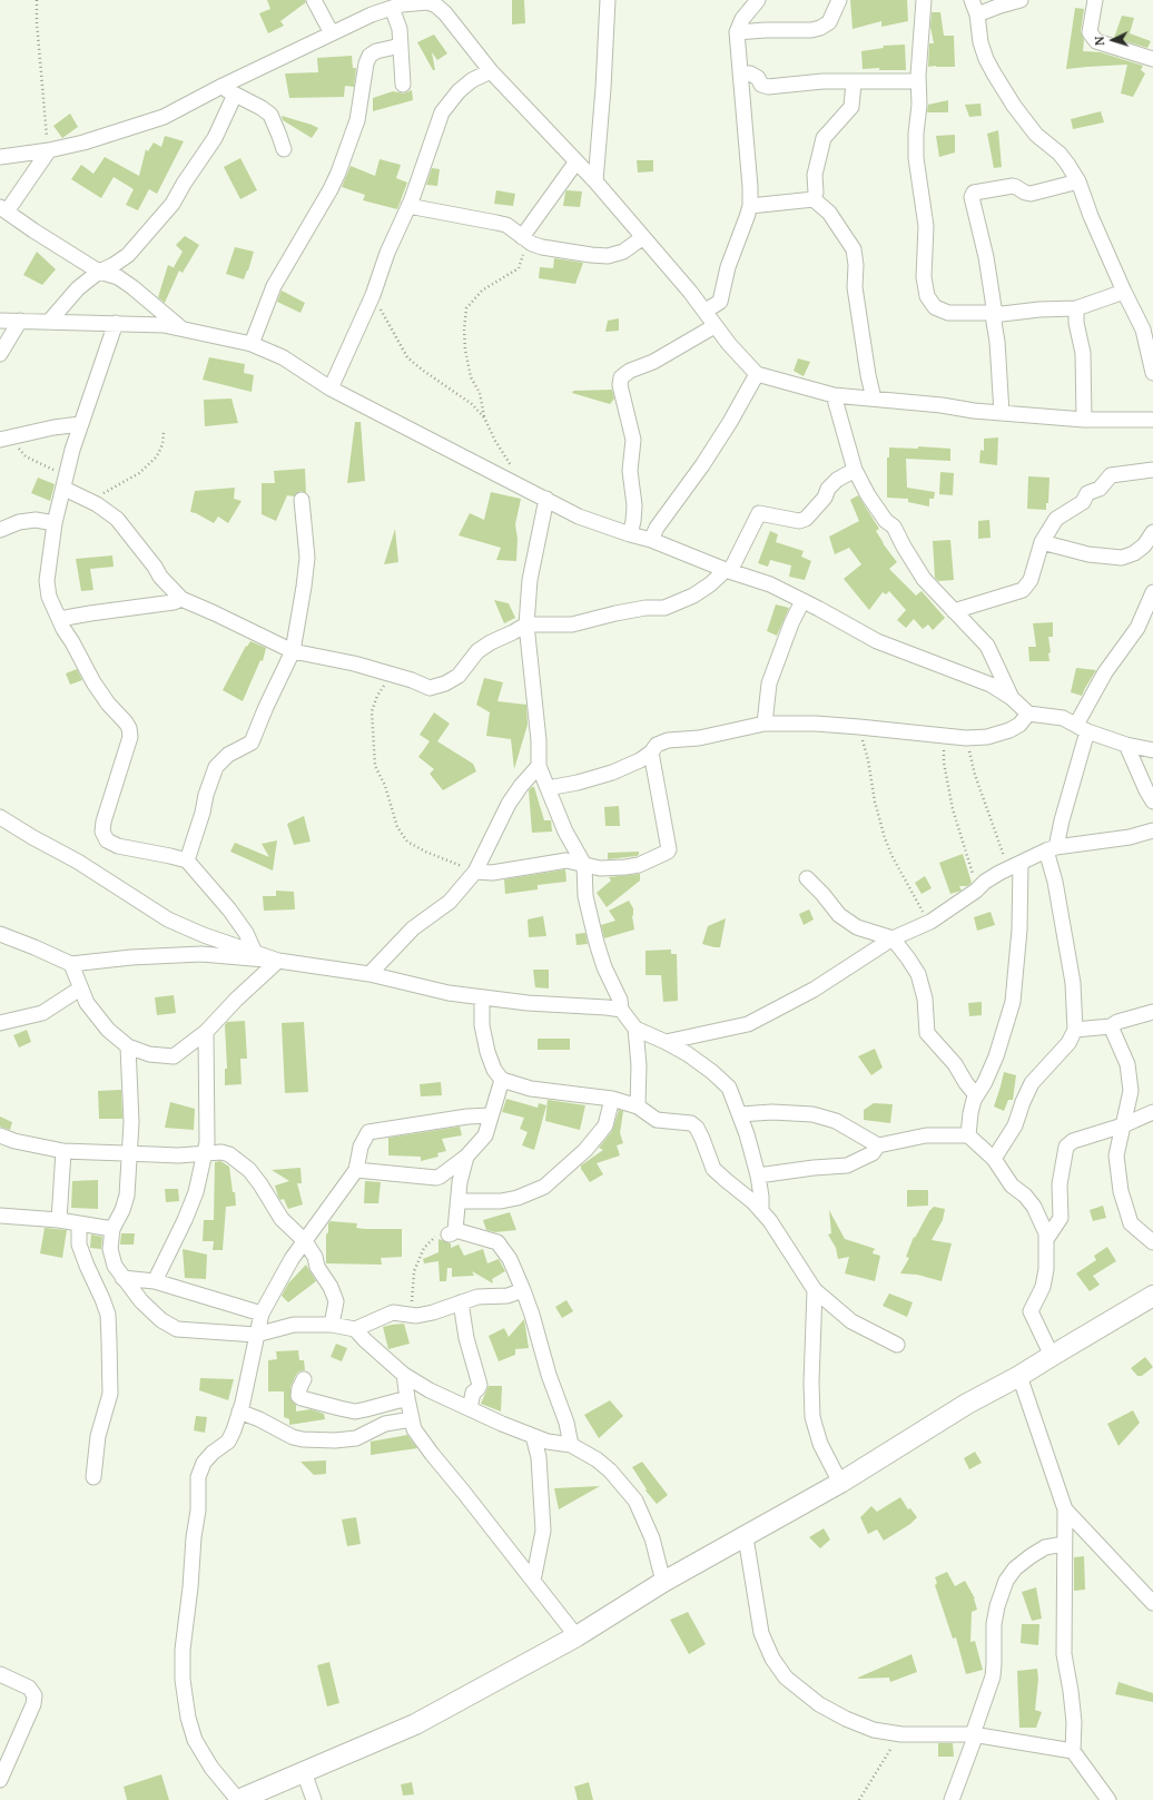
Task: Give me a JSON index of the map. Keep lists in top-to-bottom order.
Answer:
{
  "north": "left"
}
